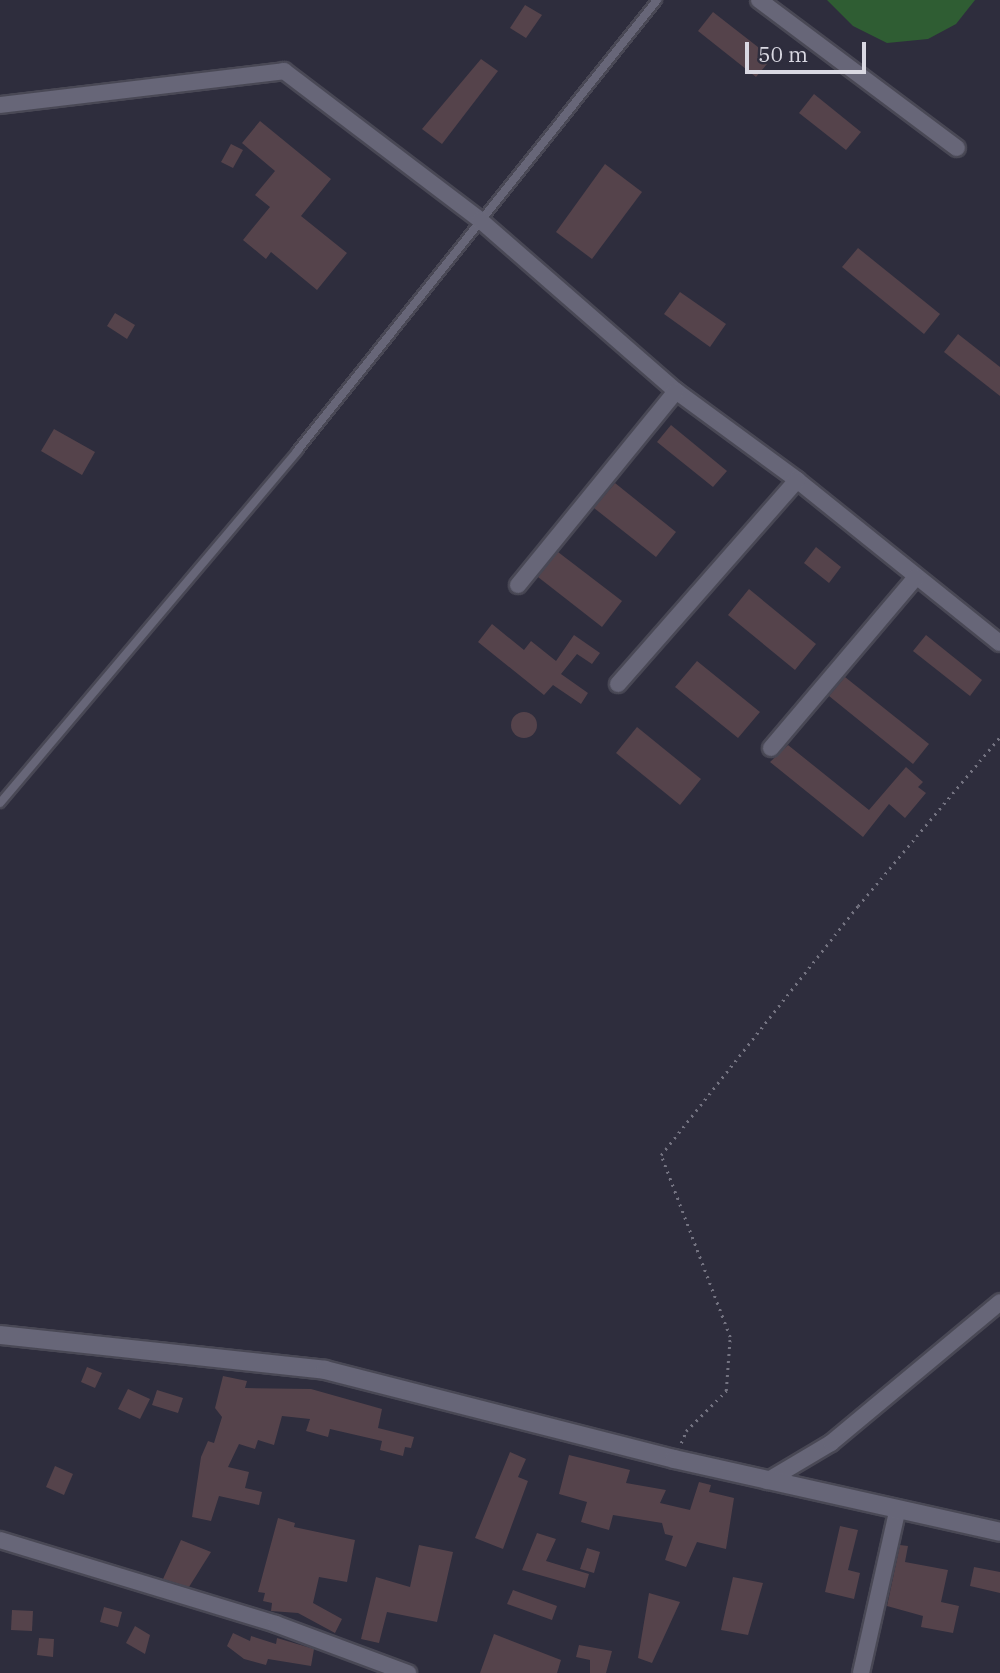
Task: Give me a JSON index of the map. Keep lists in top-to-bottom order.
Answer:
{
  "scale_bar": "50 m"
}
